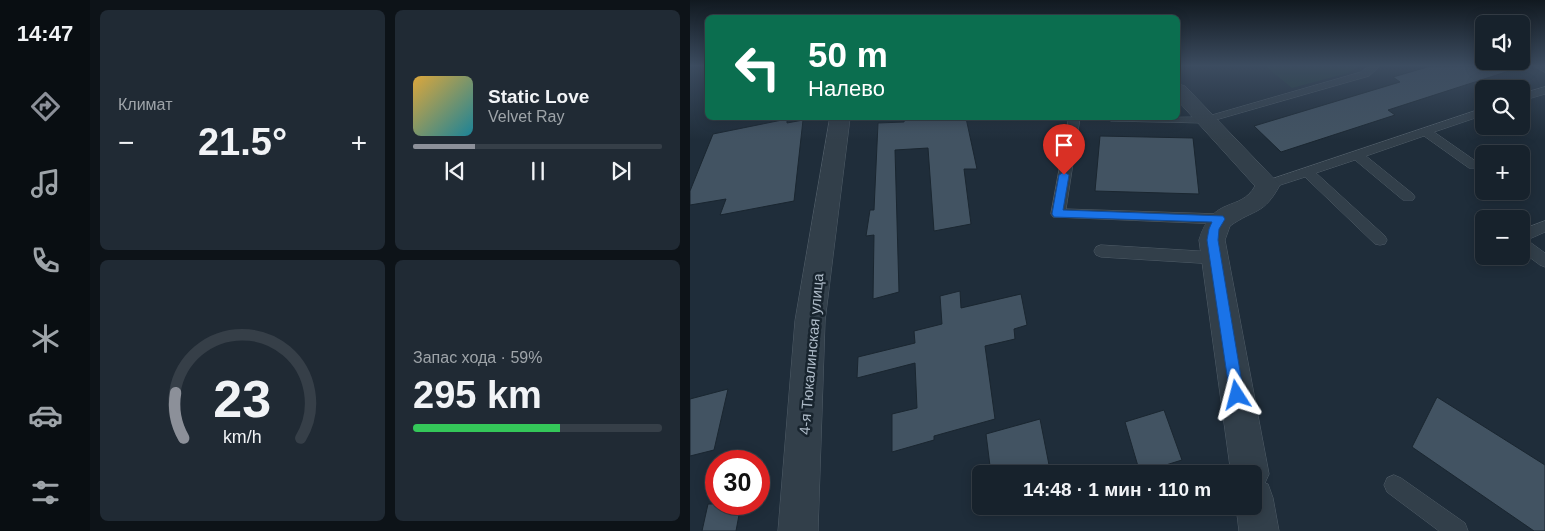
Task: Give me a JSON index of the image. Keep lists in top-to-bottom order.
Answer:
{
  "streets": {
    "street": ["4-я Тюкалинская улица"]
  },
  "page": {
    "tabs": "14:47",
    "tile": [
      "Климат",
      ["Запас хода · 59%", "295 km"]
    ],
    "map_buttons": ["+", "−"],
    "turn": ["50 m", "Налево"],
    "song": ["Static Love", "Velvet Ray"],
    "heat": ["−", "21.5°", "+"],
    "limit": "30",
    "trip": "14:48 · 1 мин · 110 m",
    "gauge": ["23", "km/h"]
  }
}
